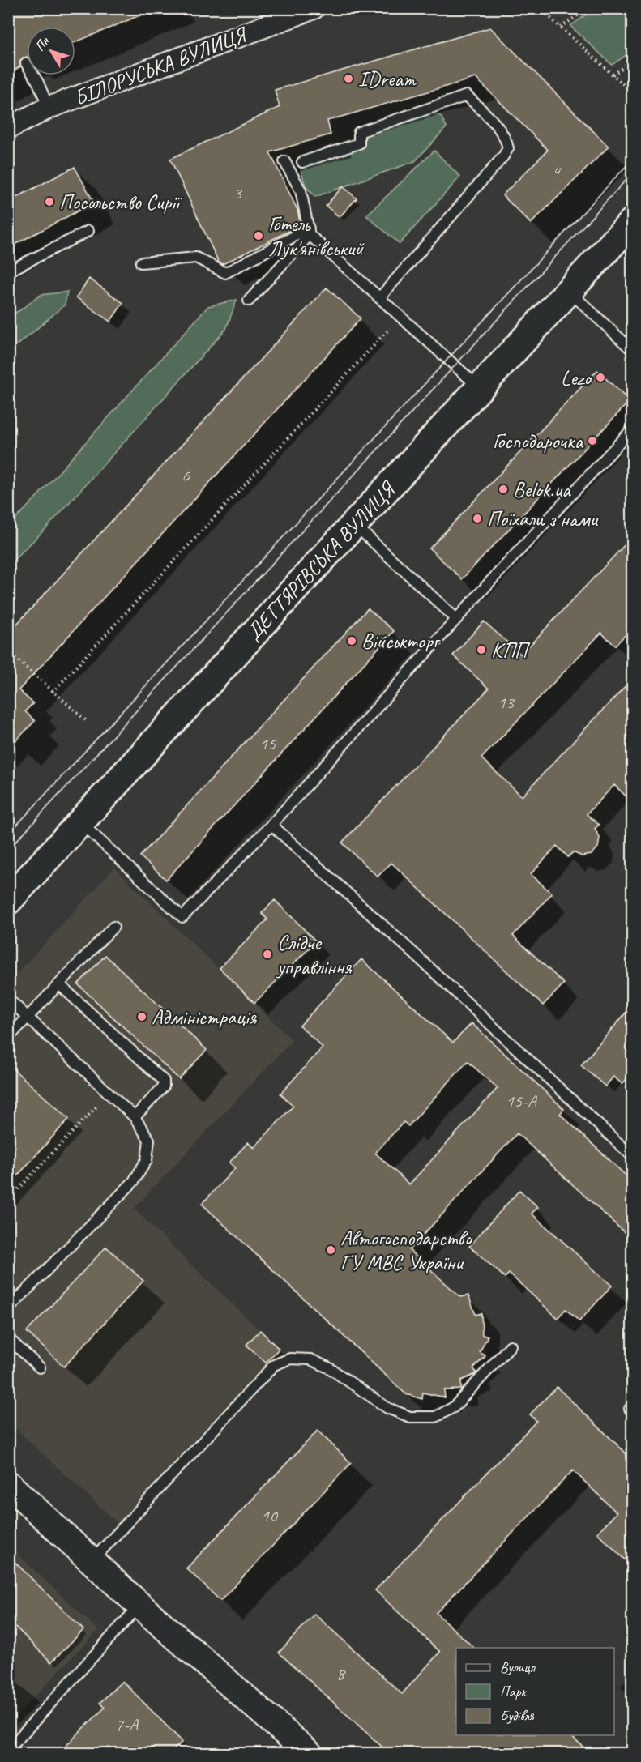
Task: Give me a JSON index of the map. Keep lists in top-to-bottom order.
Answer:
{
  "streets": {
    "main road": ["ДЕГТЯРІВСЬКА ВУЛИЦЯ"],
    "street": ["БІЛОРУСЬКА ВУЛИЦЯ"]
  },
  "places": [
    "IDream",
    "Посольство Сирії",
    "Готель Лук'янівський",
    "Lezo",
    "Господарочка",
    "Belok.ua",
    "Поїхали з нами",
    "Військторг",
    "КПП",
    "Слідче управління",
    "Адміністрація",
    "Автогосподарство ГУ МВС України"
  ],
  "house_numbers": [
    "4",
    "3",
    "6",
    "13",
    "15",
    "15-А",
    "10",
    "8",
    "7-А"
  ],
  "legend": ["Вулиця", "Парк", "Будівля"],
  "north": "top left"
}
